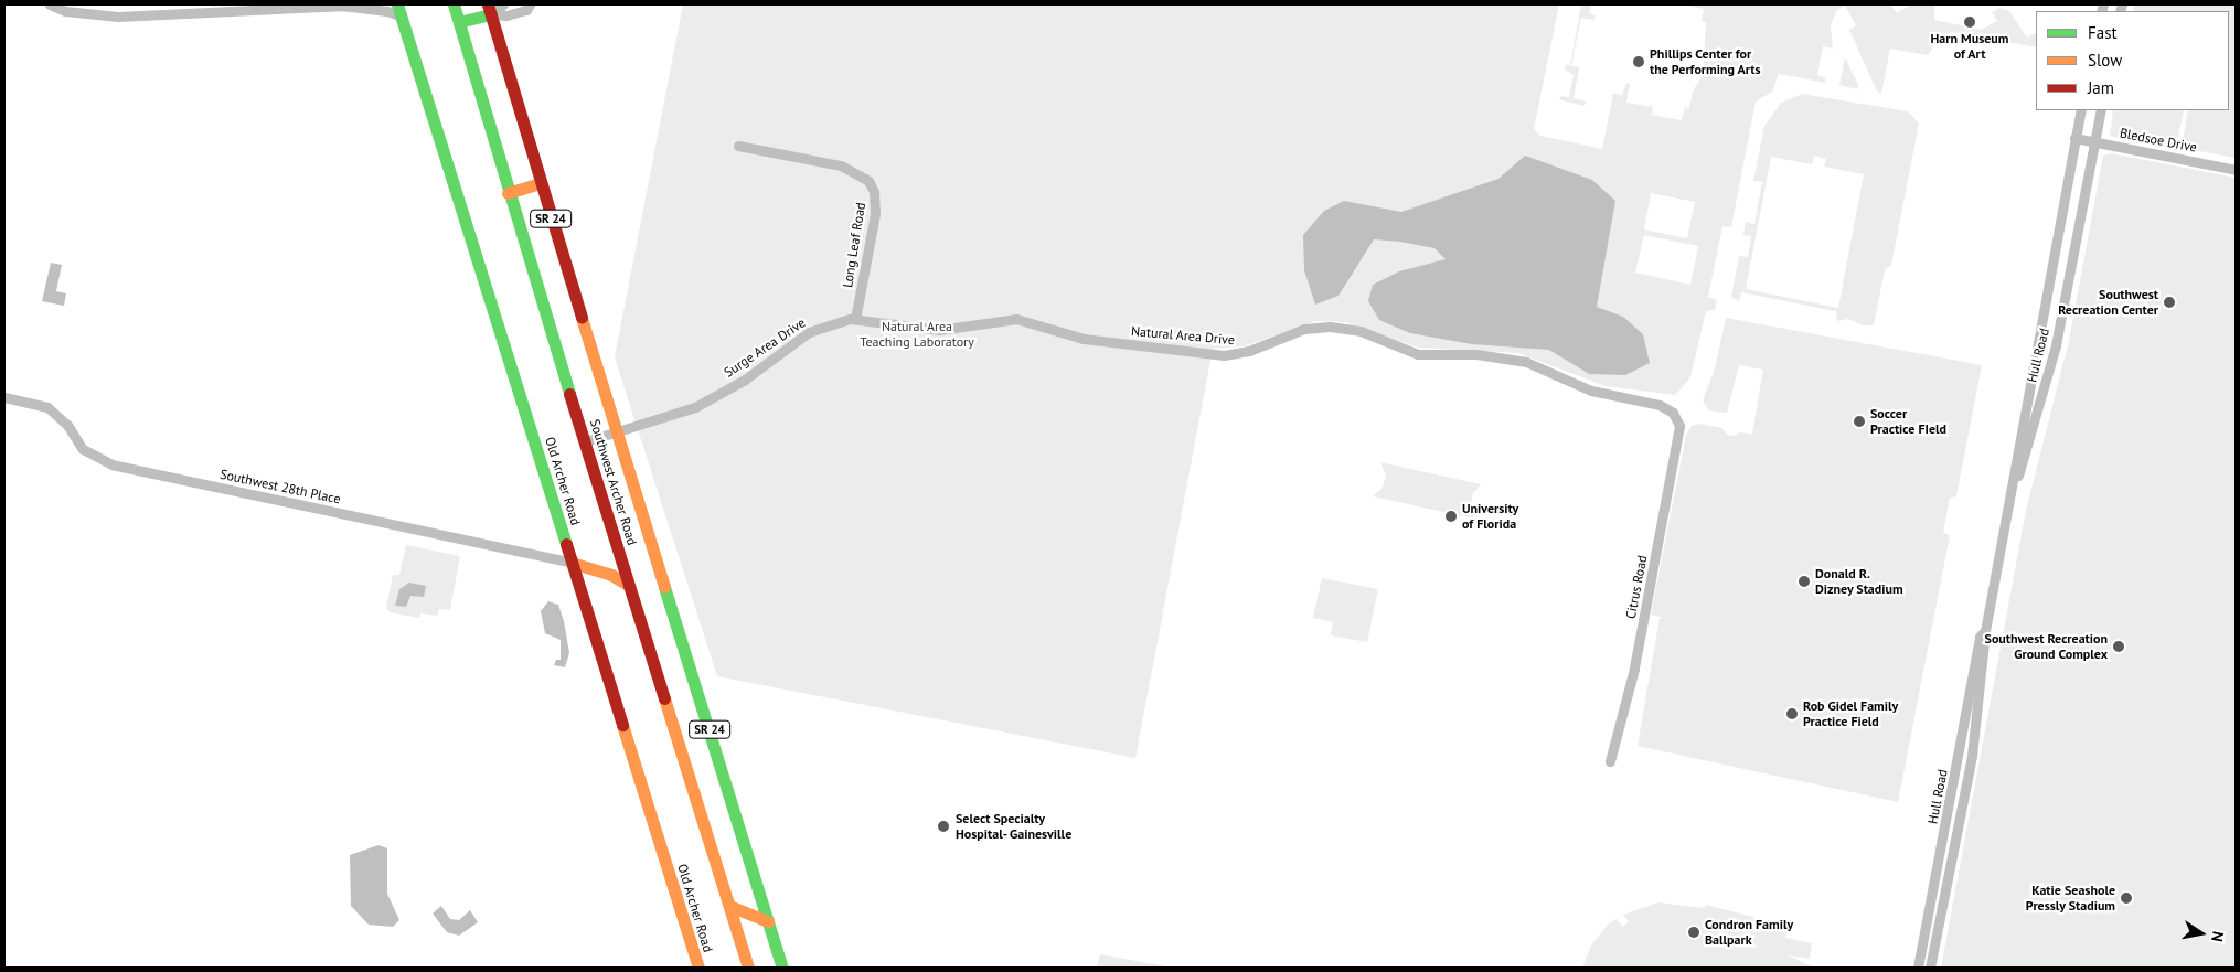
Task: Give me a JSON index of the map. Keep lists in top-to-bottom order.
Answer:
{
  "streets": {
    "main road": ["SR 24", "Old Archer Road", "Southwest Archer Road"],
    "street": [
      "Bledsoe Drive",
      "Long Leaf Road",
      "Natural Area Drive",
      "Surge Area Drive",
      "Hull Road",
      "Southwest 28th Place",
      "Citrus Road"
    ]
  },
  "crossings": [
    ["Bledsoe Drive", "Hull Road"],
    ["Long Leaf Road", "Surge Area Drive"],
    ["Natural Area Drive", "Surge Area Drive"],
    ["Natural Area Drive", "Citrus Road"],
    ["Surge Area Drive", "Southwest Archer Road"],
    ["Old Archer Road", "Southwest 28th Place"]
  ],
  "parks": ["Natural Area Teaching Laboratory"],
  "places": [
    "Harn Museum of Art",
    "Phillips Center for the Performing Arts",
    "Southwest Recreation Center",
    "Soccer Practice FIeld",
    "University of Florida",
    "Donald R. Dizney Stadium",
    "Southwest Recreation Ground Complex",
    "Rob Gidel Family Practice Field",
    "Select Specialty Hospital- Gainesville",
    "Katie Seashole Pressly Stadium",
    "Condron Family Ballpark"
  ],
  "legend": ["Fast", "Slow", "Jam"],
  "north": "right"
}
